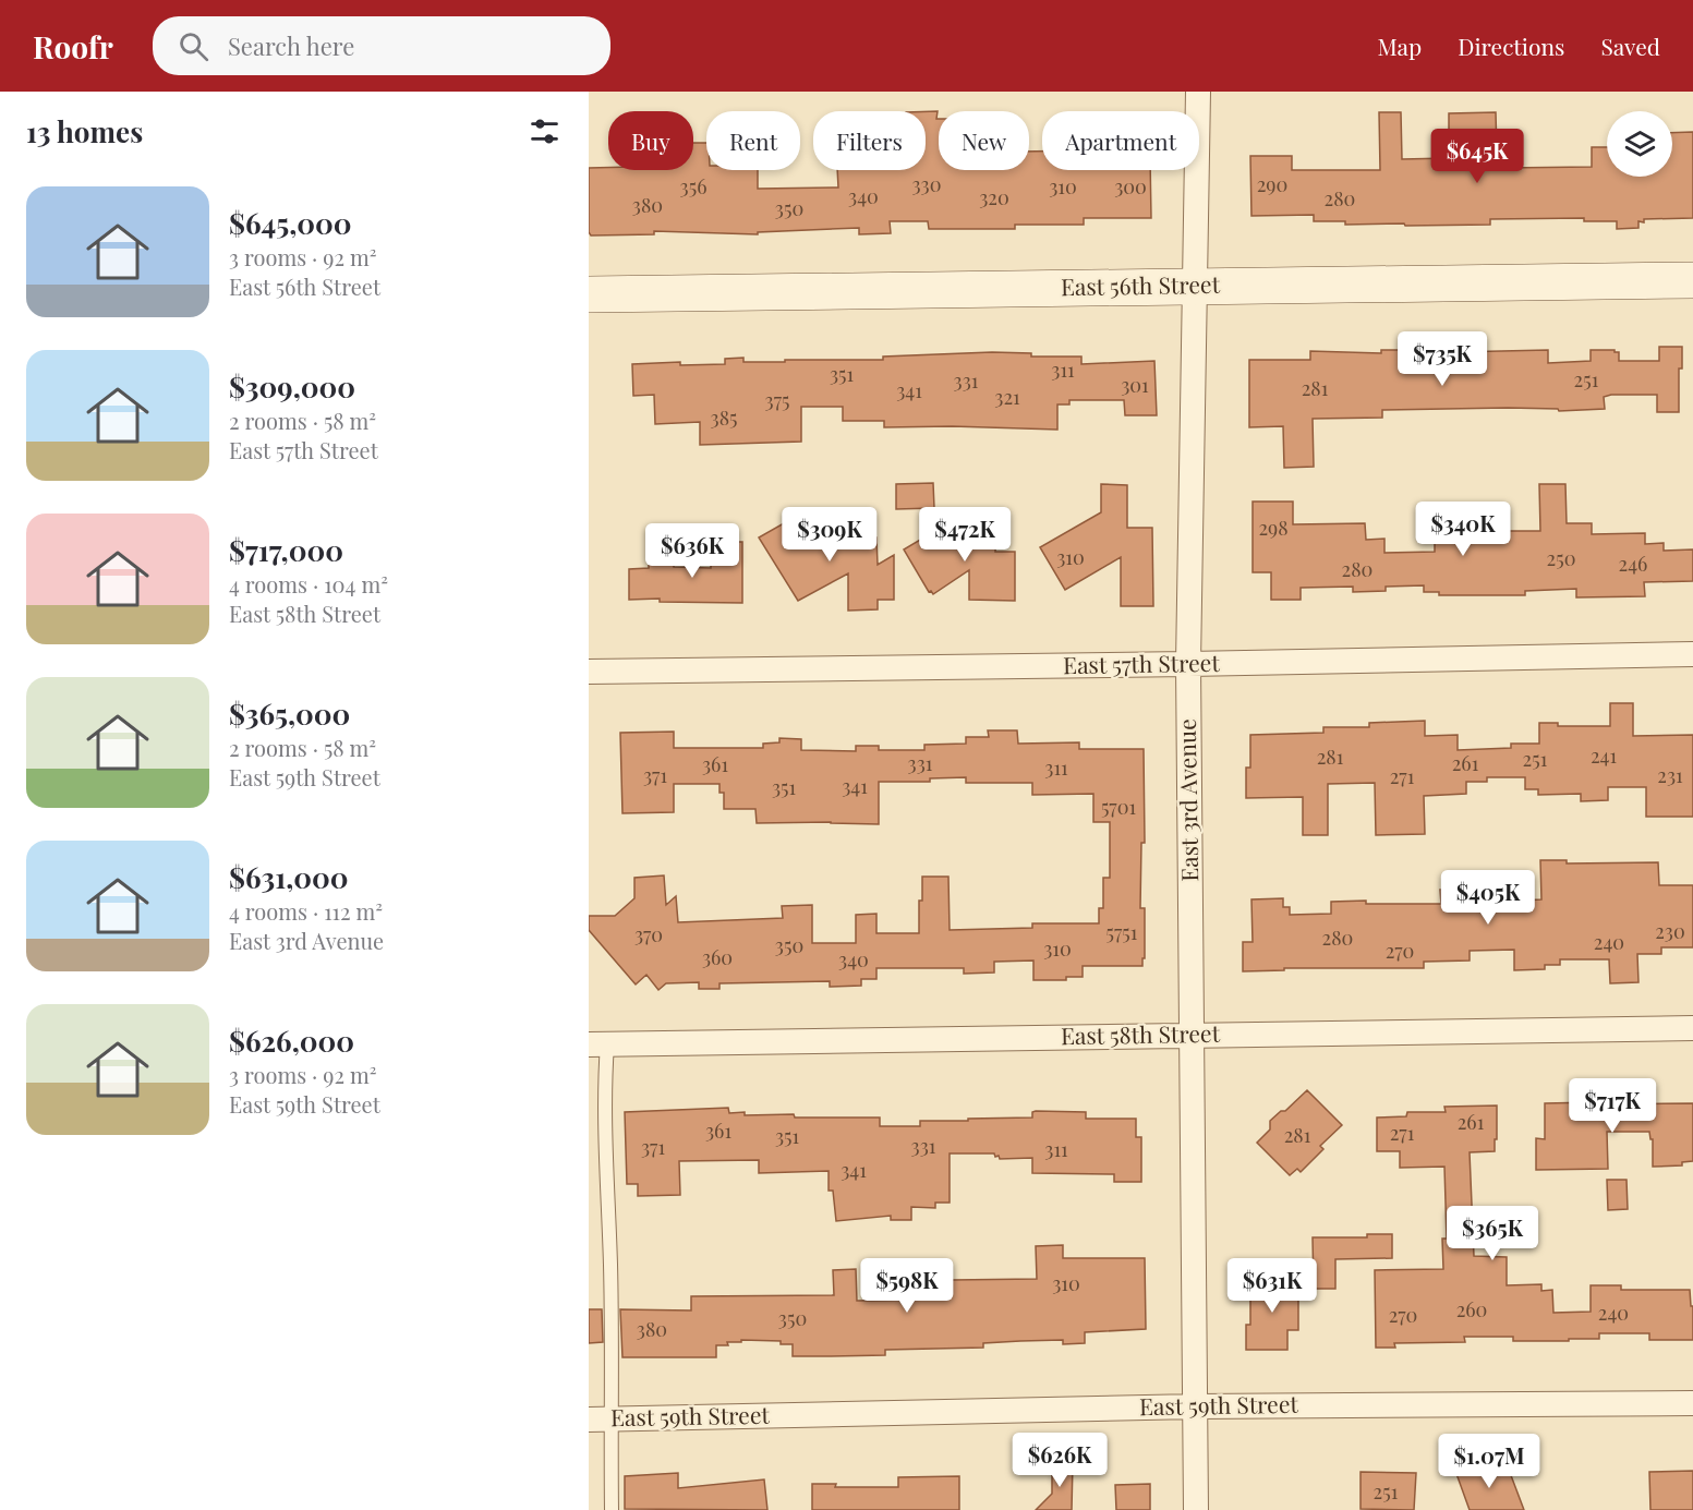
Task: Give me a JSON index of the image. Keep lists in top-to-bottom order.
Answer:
{
  "streets": {
    "street": [
      "East 56th Street",
      "East 57th Street",
      "East 3rd Avenue",
      "East 58th Street",
      "East 59th Street"
    ]
  },
  "crossings": [
    ["East 56th Street", "East 3rd Avenue"],
    ["East 57th Street", "East 3rd Avenue"],
    ["East 3rd Avenue", "East 58th Street"],
    ["East 3rd Avenue", "East 59th Street"]
  ],
  "house_numbers": [
    "330",
    "290",
    "356",
    "310",
    "300",
    "340",
    "320",
    "280",
    "380",
    "350",
    "311",
    "351",
    "251",
    "331",
    "301",
    "281",
    "341",
    "321",
    "375",
    "385",
    "298",
    "310",
    "250",
    "246",
    "280",
    "241",
    "281",
    "251",
    "331",
    "261",
    "361",
    "311",
    "371",
    "231",
    "271",
    "341",
    "351",
    "5701",
    "230",
    "5751",
    "370",
    "280",
    "240",
    "350",
    "310",
    "270",
    "360",
    "340",
    "261",
    "361",
    "271",
    "281",
    "351",
    "331",
    "371",
    "311",
    "341",
    "310",
    "260",
    "240",
    "270",
    "350",
    "380",
    "251"
  ],
  "page": {
    "header": "Roofr",
    "search": "Search here",
    "nav": ["Map", "Directions", "Saved"],
    "heading": "13 homes",
    "chip": [
      "Buy",
      "Rent",
      "Filters",
      "New",
      "Apartment"
    ],
    "price": [
      "$645K",
      "$735K",
      "$340K",
      "$309K",
      "$472K",
      "$636K",
      "$405K",
      "$717K",
      "$365K",
      "$598K",
      "$631K",
      "$626K",
      "$1.07M"
    ],
    "list": [
      {
        "name": "$645,000",
        "note": "3 rooms · 92 m² · East 56th Street"
      },
      {
        "name": "$309,000",
        "note": "2 rooms · 58 m² · East 57th Street"
      },
      {
        "name": "$717,000",
        "note": "4 rooms · 104 m² · East 58th Street"
      },
      {
        "name": "$365,000",
        "note": "2 rooms · 58 m² · East 59th Street"
      },
      {
        "name": "$631,000",
        "note": "4 rooms · 112 m² · East 3rd Avenue"
      },
      {
        "name": "$626,000",
        "note": "3 rooms · 92 m² · East 59th Street"
      }
    ]
  }
}
